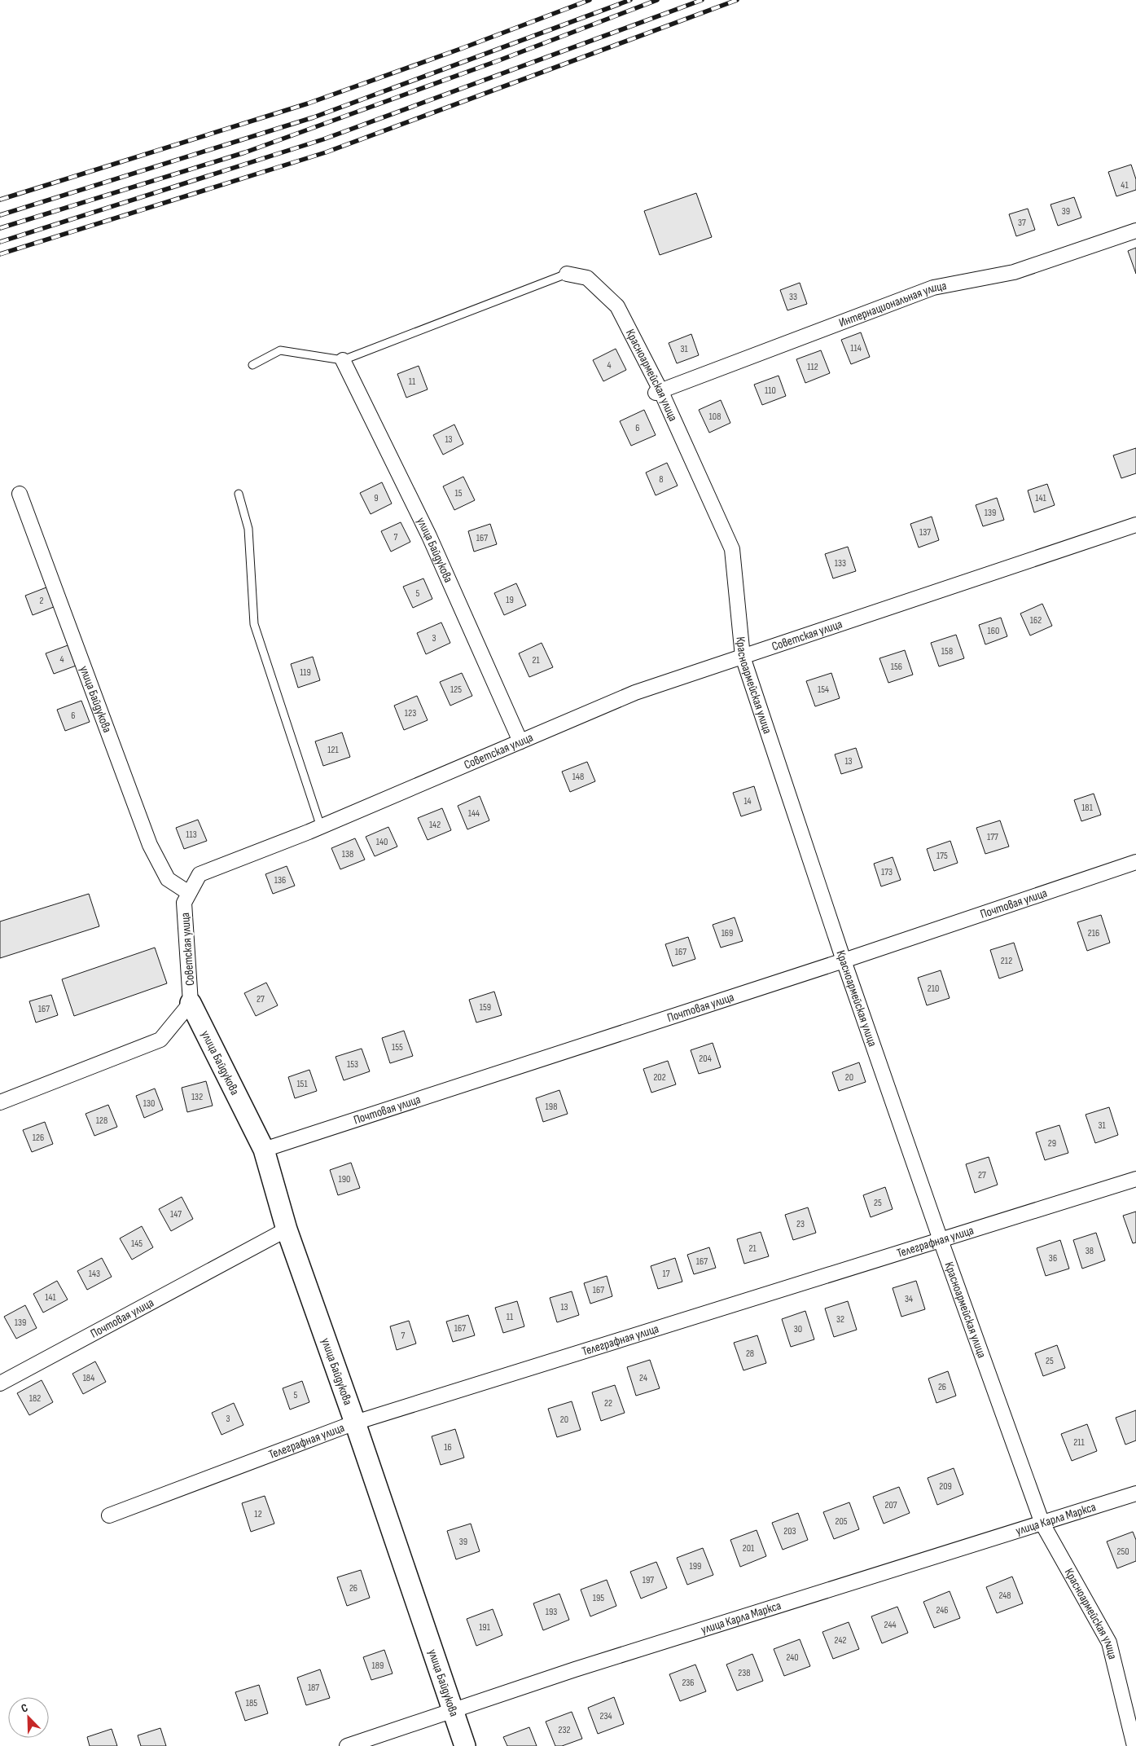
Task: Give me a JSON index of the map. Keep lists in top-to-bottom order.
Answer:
{
  "streets": {
    "street": [
      "Интернациональная улица",
      "Красноармейская улица",
      "улица Байдукова",
      "Советская улица",
      "Почтовая улица",
      "Телеграфная улица",
      "улица Карла Маркса"
    ]
  },
  "crossings": [
    ["Интернациональная улица", "Красноармейская улица"],
    ["Красноармейская улица", "Советская улица"],
    ["Красноармейская улица", "Почтовая улица"],
    ["Красноармейская улица", "Телеграфная улица"],
    ["Красноармейская улица", "улица Карла Маркса"],
    ["улица Байдукова", "Советская улица"],
    ["улица Байдукова", "Почтовая улица"],
    ["улица Байдукова", "Телеграфная улица"],
    ["улица Байдукова", "улица Карла Маркса"]
  ],
  "house_numbers": [
    "41",
    "39",
    "37",
    "33",
    "114",
    "31",
    "4",
    "112",
    "11",
    "110",
    "108",
    "6",
    "13",
    "8",
    "15",
    "9",
    "141",
    "139",
    "137",
    "7",
    "167",
    "133",
    "5",
    "19",
    "2",
    "162",
    "160",
    "3",
    "158",
    "4",
    "21",
    "156",
    "119",
    "125",
    "154",
    "123",
    "6",
    "121",
    "13",
    "148",
    "14",
    "181",
    "144",
    "142",
    "113",
    "177",
    "140",
    "138",
    "175",
    "173",
    "136",
    "169",
    "216",
    "167",
    "212",
    "210",
    "27",
    "159",
    "167",
    "155",
    "204",
    "153",
    "202",
    "20",
    "151",
    "132",
    "130",
    "198",
    "128",
    "31",
    "126",
    "29",
    "27",
    "190",
    "25",
    "147",
    "23",
    "145",
    "21",
    "38",
    "36",
    "167",
    "143",
    "17",
    "167",
    "141",
    "34",
    "13",
    "11",
    "32",
    "139",
    "167",
    "30",
    "7",
    "28",
    "25",
    "184",
    "24",
    "26",
    "5",
    "182",
    "22",
    "3",
    "20",
    "211",
    "16",
    "209",
    "207",
    "12",
    "205",
    "203",
    "39",
    "201",
    "250",
    "199",
    "197",
    "26",
    "248",
    "195",
    "246",
    "193",
    "244",
    "191",
    "242",
    "240",
    "189",
    "238",
    "236",
    "187",
    "185",
    "234",
    "232"
  ],
  "north": "top left"
}
